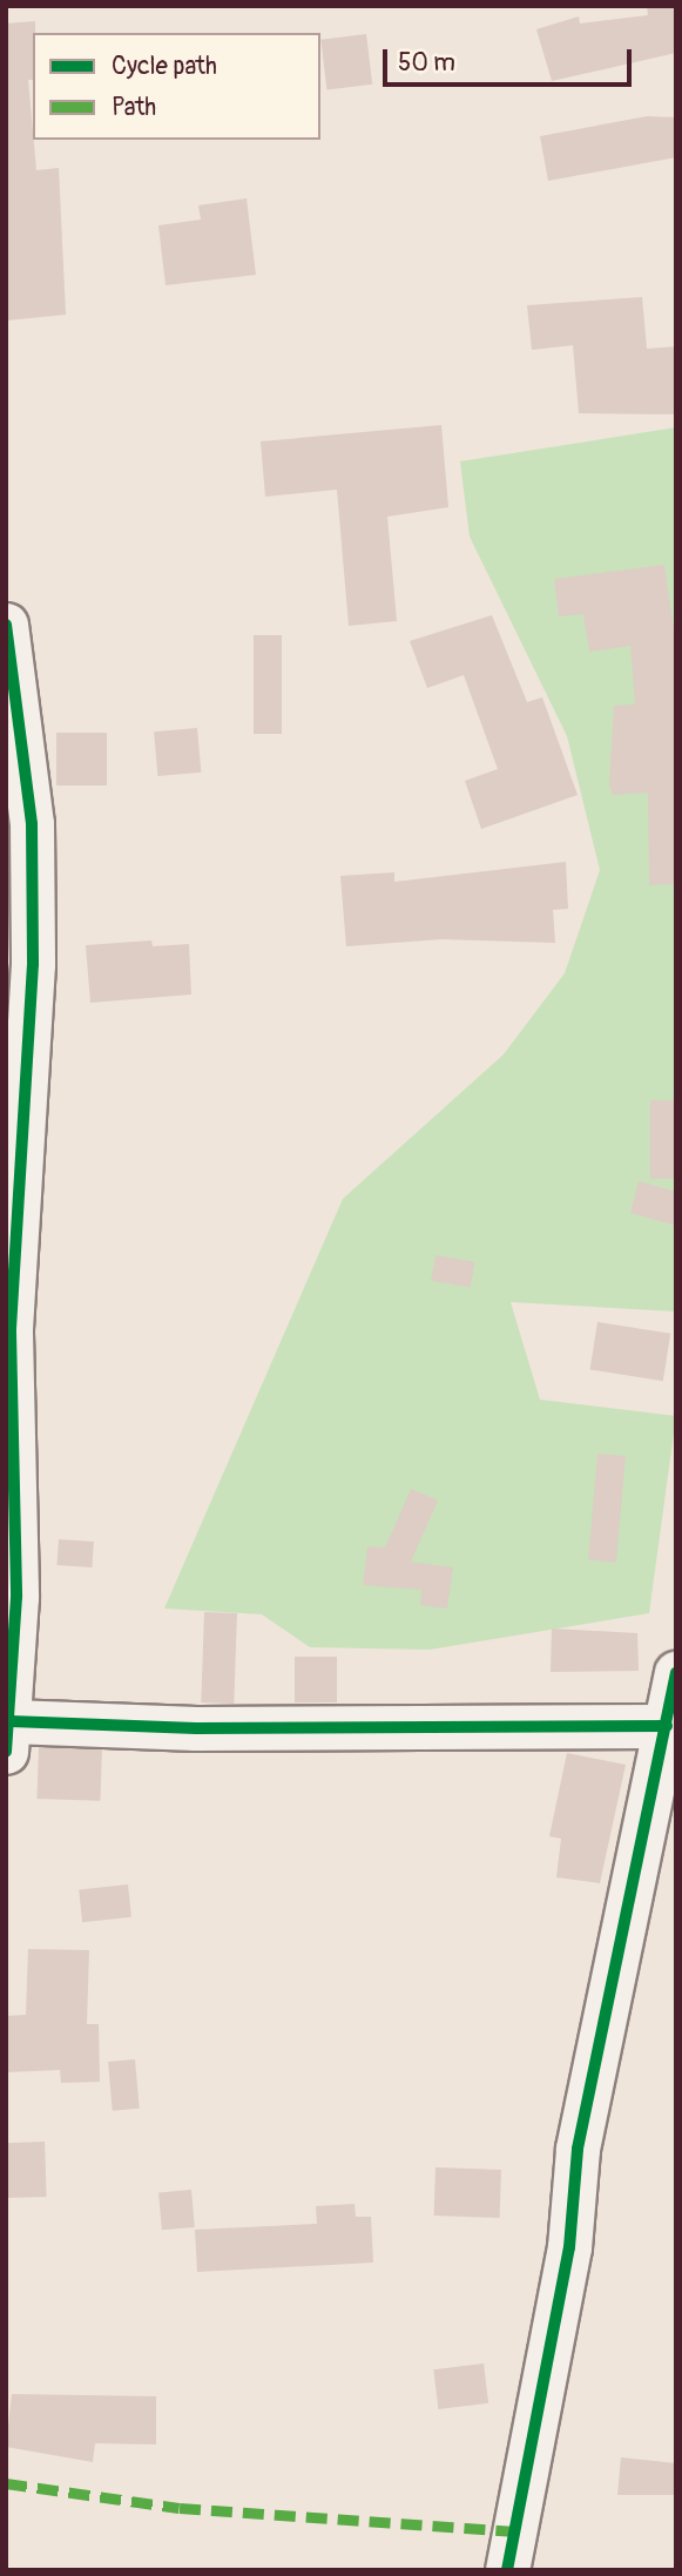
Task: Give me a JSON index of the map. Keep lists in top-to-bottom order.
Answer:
{
  "legend": ["Cycle path", "Path"],
  "scale_bar": "50 m"
}
